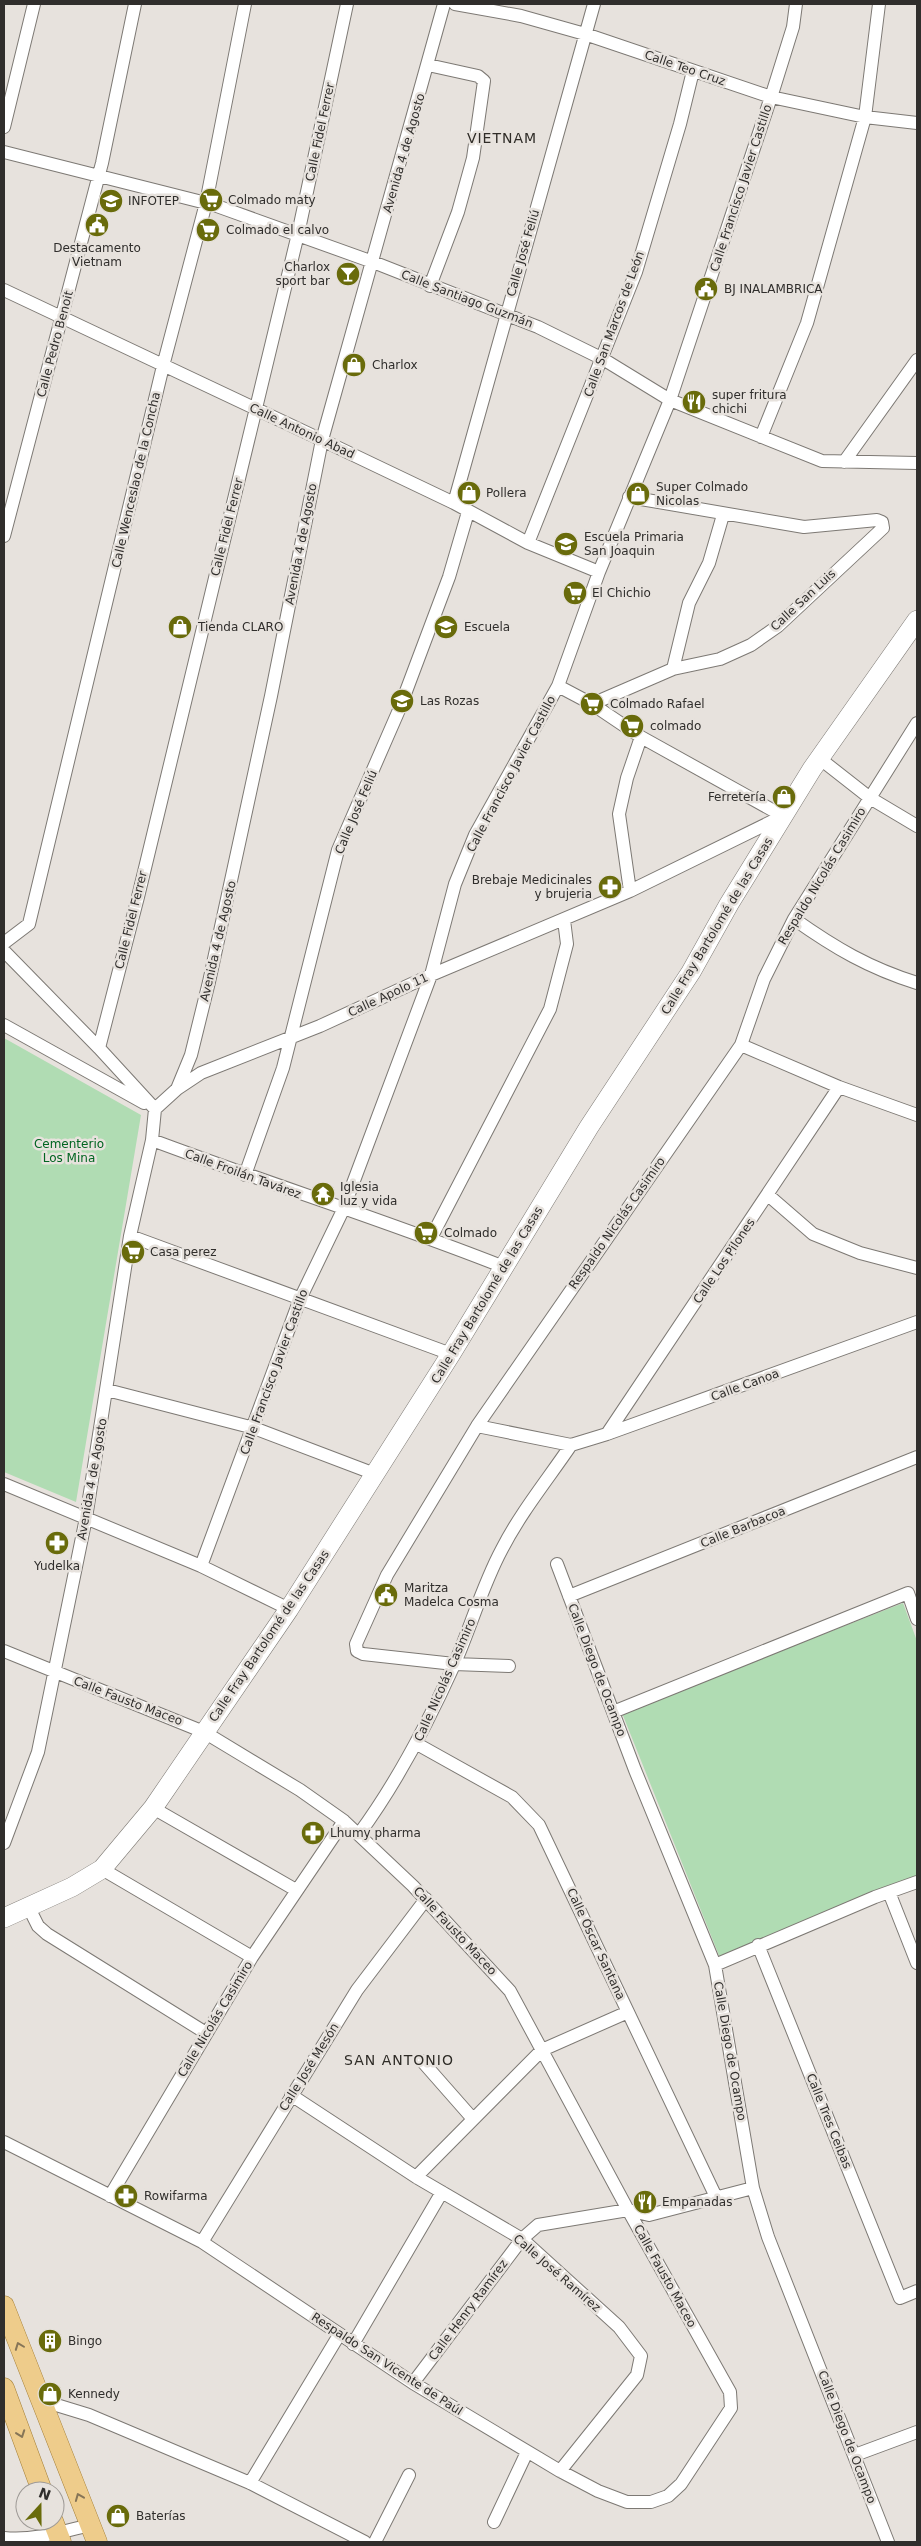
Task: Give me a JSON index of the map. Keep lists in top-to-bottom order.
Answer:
{
  "streets": {
    "main road": ["Calle Fray Bartolomé de las Casas"],
    "street": [
      "Calle Teo Cruz",
      "Calle Fidel Ferrer",
      "Avenida 4 de Agosto",
      "Calle Francisco Javier Castillo",
      "Calle José Feliú",
      "Calle Santiago Guzmán",
      "Calle San Marcos de León",
      "Calle Pedro Benoit",
      "Calle Antonio Abad",
      "Calle Wenceslao de la Concha",
      "Calle San Luis",
      "Respaldo Nicolás Casimiro",
      "Calle Apolo 11",
      "Calle Froilán Tavárez",
      "Calle Los Pilones",
      "Calle Canoa",
      "Calle Barbacoa",
      "Calle Diego de Ocampo",
      "Calle Nicolás Casimiro",
      "Calle Fausto Maceo",
      "Calle Óscar Santana",
      "Calle José Mesón",
      "Calle Tres Ceibas",
      "Calle José Ramírez",
      "Calle Henry Ramírez",
      "Respaldo San Vicente de Paúl"
    ]
  },
  "crossings": [
    ["Calle Teo Cruz", "Calle Francisco Javier Castillo"],
    ["Calle Teo Cruz", "Calle José Feliú"],
    ["Calle Teo Cruz", "Calle San Marcos de León"],
    ["Calle Fidel Ferrer", "Calle Santiago Guzmán"],
    ["Calle Fidel Ferrer", "Calle Antonio Abad"],
    ["Avenida 4 de Agosto", "Calle Santiago Guzmán"],
    ["Avenida 4 de Agosto", "Calle Antonio Abad"],
    ["Avenida 4 de Agosto", "Calle Apolo 11"],
    ["Avenida 4 de Agosto", "Calle Froilán Tavárez"],
    ["Avenida 4 de Agosto", "Calle Fausto Maceo"],
    ["Calle Francisco Javier Castillo", "Calle Santiago Guzmán"],
    ["Calle Francisco Javier Castillo", "Calle Antonio Abad"],
    ["Calle Francisco Javier Castillo", "Calle Apolo 11"],
    ["Calle Francisco Javier Castillo", "Calle Froilán Tavárez"],
    ["Calle José Feliú", "Calle Santiago Guzmán"],
    ["Calle José Feliú", "Calle Antonio Abad"],
    ["Calle José Feliú", "Calle Apolo 11"],
    ["Calle José Feliú", "Calle Froilán Tavárez"],
    ["Calle Santiago Guzmán", "Calle San Marcos de León"],
    ["Calle Santiago Guzmán", "Calle Pedro Benoit"],
    ["Calle Santiago Guzmán", "Calle Wenceslao de la Concha"],
    ["Calle San Marcos de León", "Calle Antonio Abad"],
    ["Calle Pedro Benoit", "Calle Antonio Abad"],
    ["Calle Antonio Abad", "Calle Wenceslao de la Concha"],
    ["Respaldo Nicolás Casimiro", "Calle Nicolás Casimiro"],
    ["Calle Fray Bartolomé de las Casas", "Calle Apolo 11"],
    ["Calle Fray Bartolomé de las Casas", "Calle Froilán Tavárez"],
    ["Calle Fray Bartolomé de las Casas", "Calle Fausto Maceo"],
    ["Calle Los Pilones", "Calle Canoa"],
    ["Calle Canoa", "Calle Nicolás Casimiro"],
    ["Calle Barbacoa", "Calle Diego de Ocampo"],
    ["Calle Diego de Ocampo", "Calle Henry Ramírez"],
    ["Calle Nicolás Casimiro", "Calle Fausto Maceo"],
    ["Calle Nicolás Casimiro", "Calle Óscar Santana"],
    ["Calle Nicolás Casimiro", "Respaldo San Vicente de Paúl"],
    ["Calle Fausto Maceo", "Calle José Mesón"],
    ["Calle Fausto Maceo", "Calle Henry Ramírez"],
    ["Calle Fausto Maceo", "Respaldo San Vicente de Paúl"],
    ["Calle Óscar Santana", "Calle Henry Ramírez"],
    ["Calle José Mesón", "Calle José Ramírez"],
    ["Calle José Mesón", "Respaldo San Vicente de Paúl"],
    ["Calle José Ramírez", "Calle Henry Ramírez"],
    ["Calle José Ramírez", "Respaldo San Vicente de Paúl"],
    ["Calle Henry Ramírez", "Respaldo San Vicente de Paúl"]
  ],
  "districts": ["VIETNAM", "SAN ANTONIO"],
  "parks": ["Cementerio Los Mina"],
  "places": {
    "supermarket": [
      "Colmado maty",
      "Colmado el calvo",
      "El Chichio",
      "Colmado Rafael",
      "colmado",
      "Colmado",
      "Casa perez"
    ],
    "school or university": [
      "INFOTEP",
      "Escuela Primaria San Joaquin",
      "Escuela",
      "Las Rozas"
    ],
    "public building": ["Destacamento Vietnam", "BJ INALAMBRICA", "Maritza Madelca Cosma"],
    "bar": ["Charlox sport bar"],
    "shop": [
      "Charlox",
      "Pollera",
      "Super Colmado Nicolas",
      "Tienda CLARO",
      "Ferretería",
      "Kennedy",
      "Baterías"
    ],
    "restaurant": ["super fritura chichi", "Empanadas"],
    "pharmacy": [
      "Brebaje Medicinales y brujeria",
      "Yudelka",
      "Lhumy pharma",
      "Rowifarma"
    ],
    "temple": ["Iglesia luz y vida"],
    "building": ["Bingo"]
  },
  "north": "top"
}
